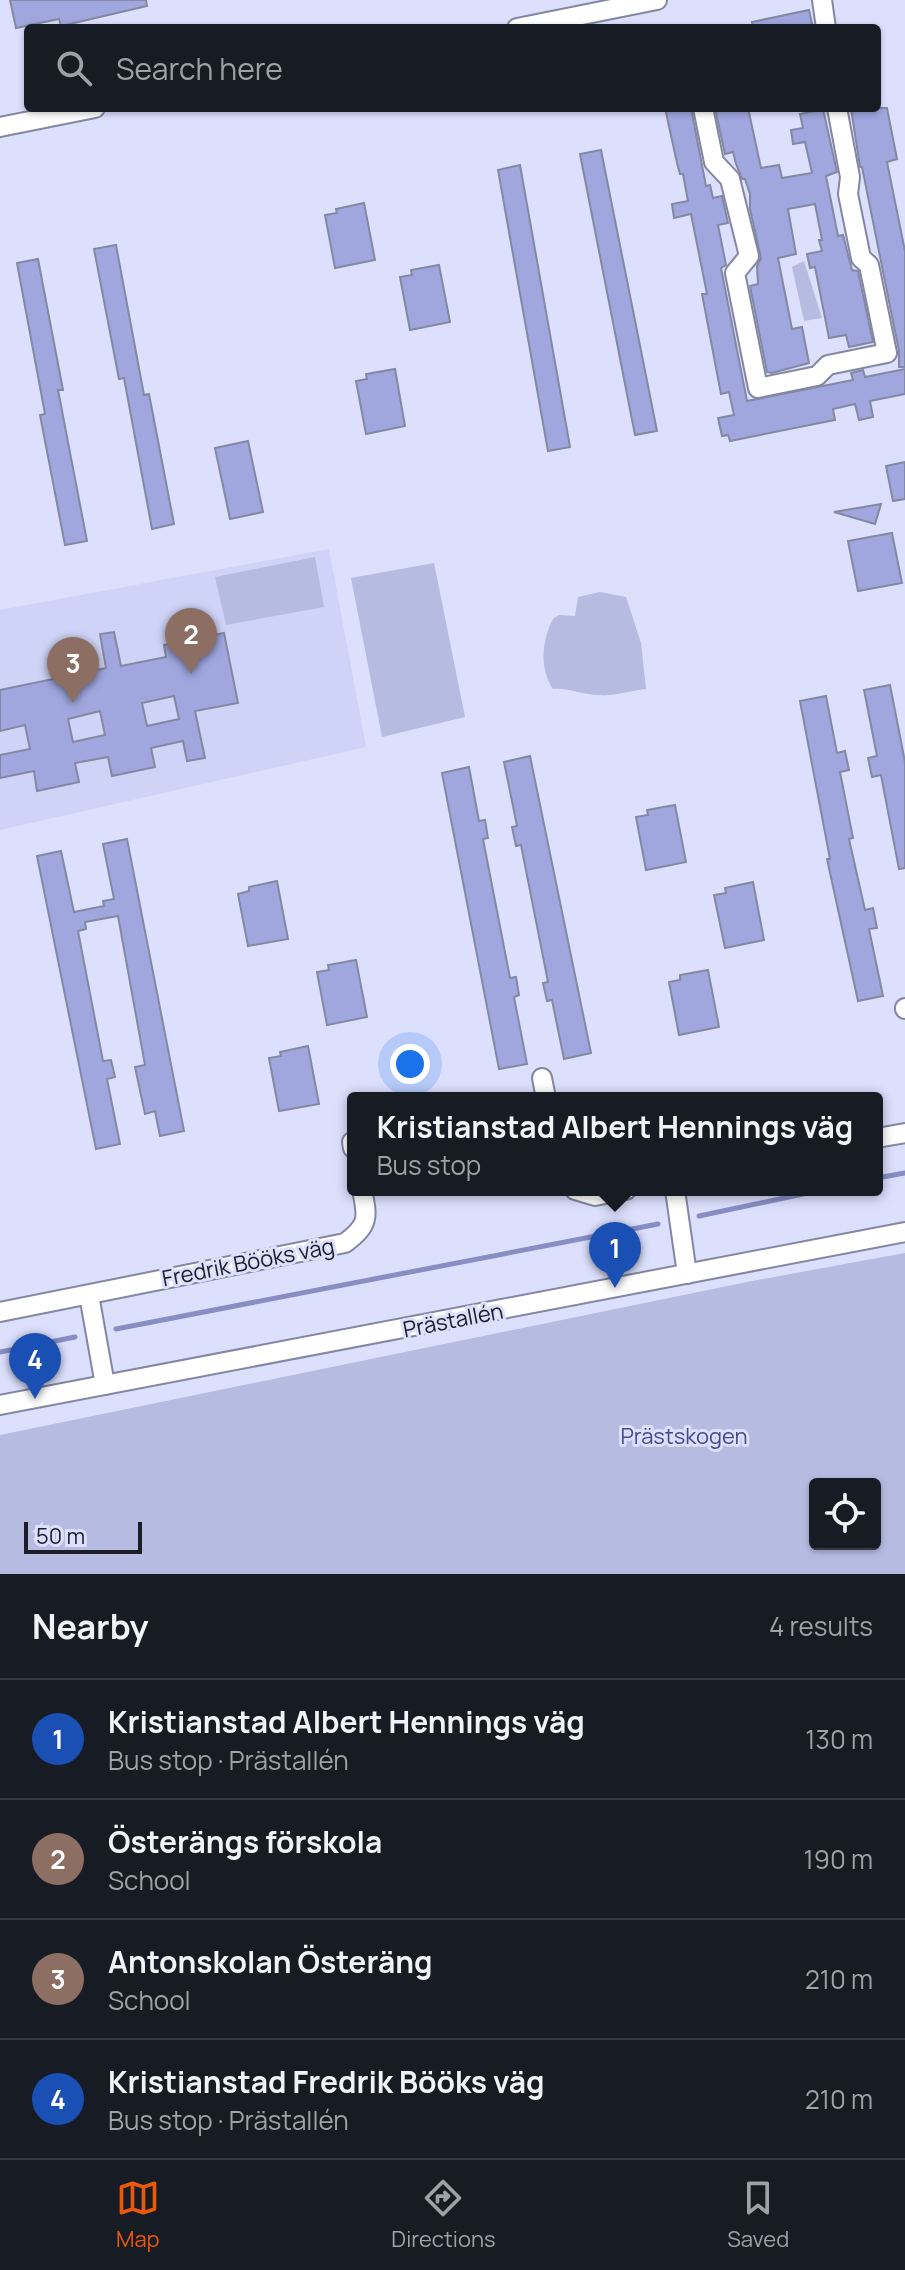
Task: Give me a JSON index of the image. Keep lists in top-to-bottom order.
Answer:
{
  "streets": {
    "street": ["Fredrik Bööks väg", "Prästallén"]
  },
  "parks": ["Prästskogen"],
  "scale_bar": "50 m",
  "page": {
    "search": "Search here",
    "pins": [
      "2",
      "3",
      "1",
      "4"
    ],
    "popup": ["Kristianstad Albert Hennings väg", "Bus stop"],
    "scale": "50 m",
    "heading": ["Nearby", "4 results"],
    "list": [
      {
        "mark": "1",
        "name": "Kristianstad Albert Hennings väg",
        "note": "Bus stop · Prästallén",
        "value": "130 m"
      },
      {
        "mark": "2",
        "name": "Österängs förskola",
        "note": "School",
        "value": "190 m"
      },
      {
        "mark": "3",
        "name": "Antonskolan Österäng",
        "note": "School",
        "value": "210 m"
      },
      {
        "mark": "4",
        "name": "Kristianstad Fredrik Bööks väg",
        "note": "Bus stop · Prästallén",
        "value": "210 m"
      }
    ],
    "nav": ["Map", "Directions", "Saved"]
  }
}
